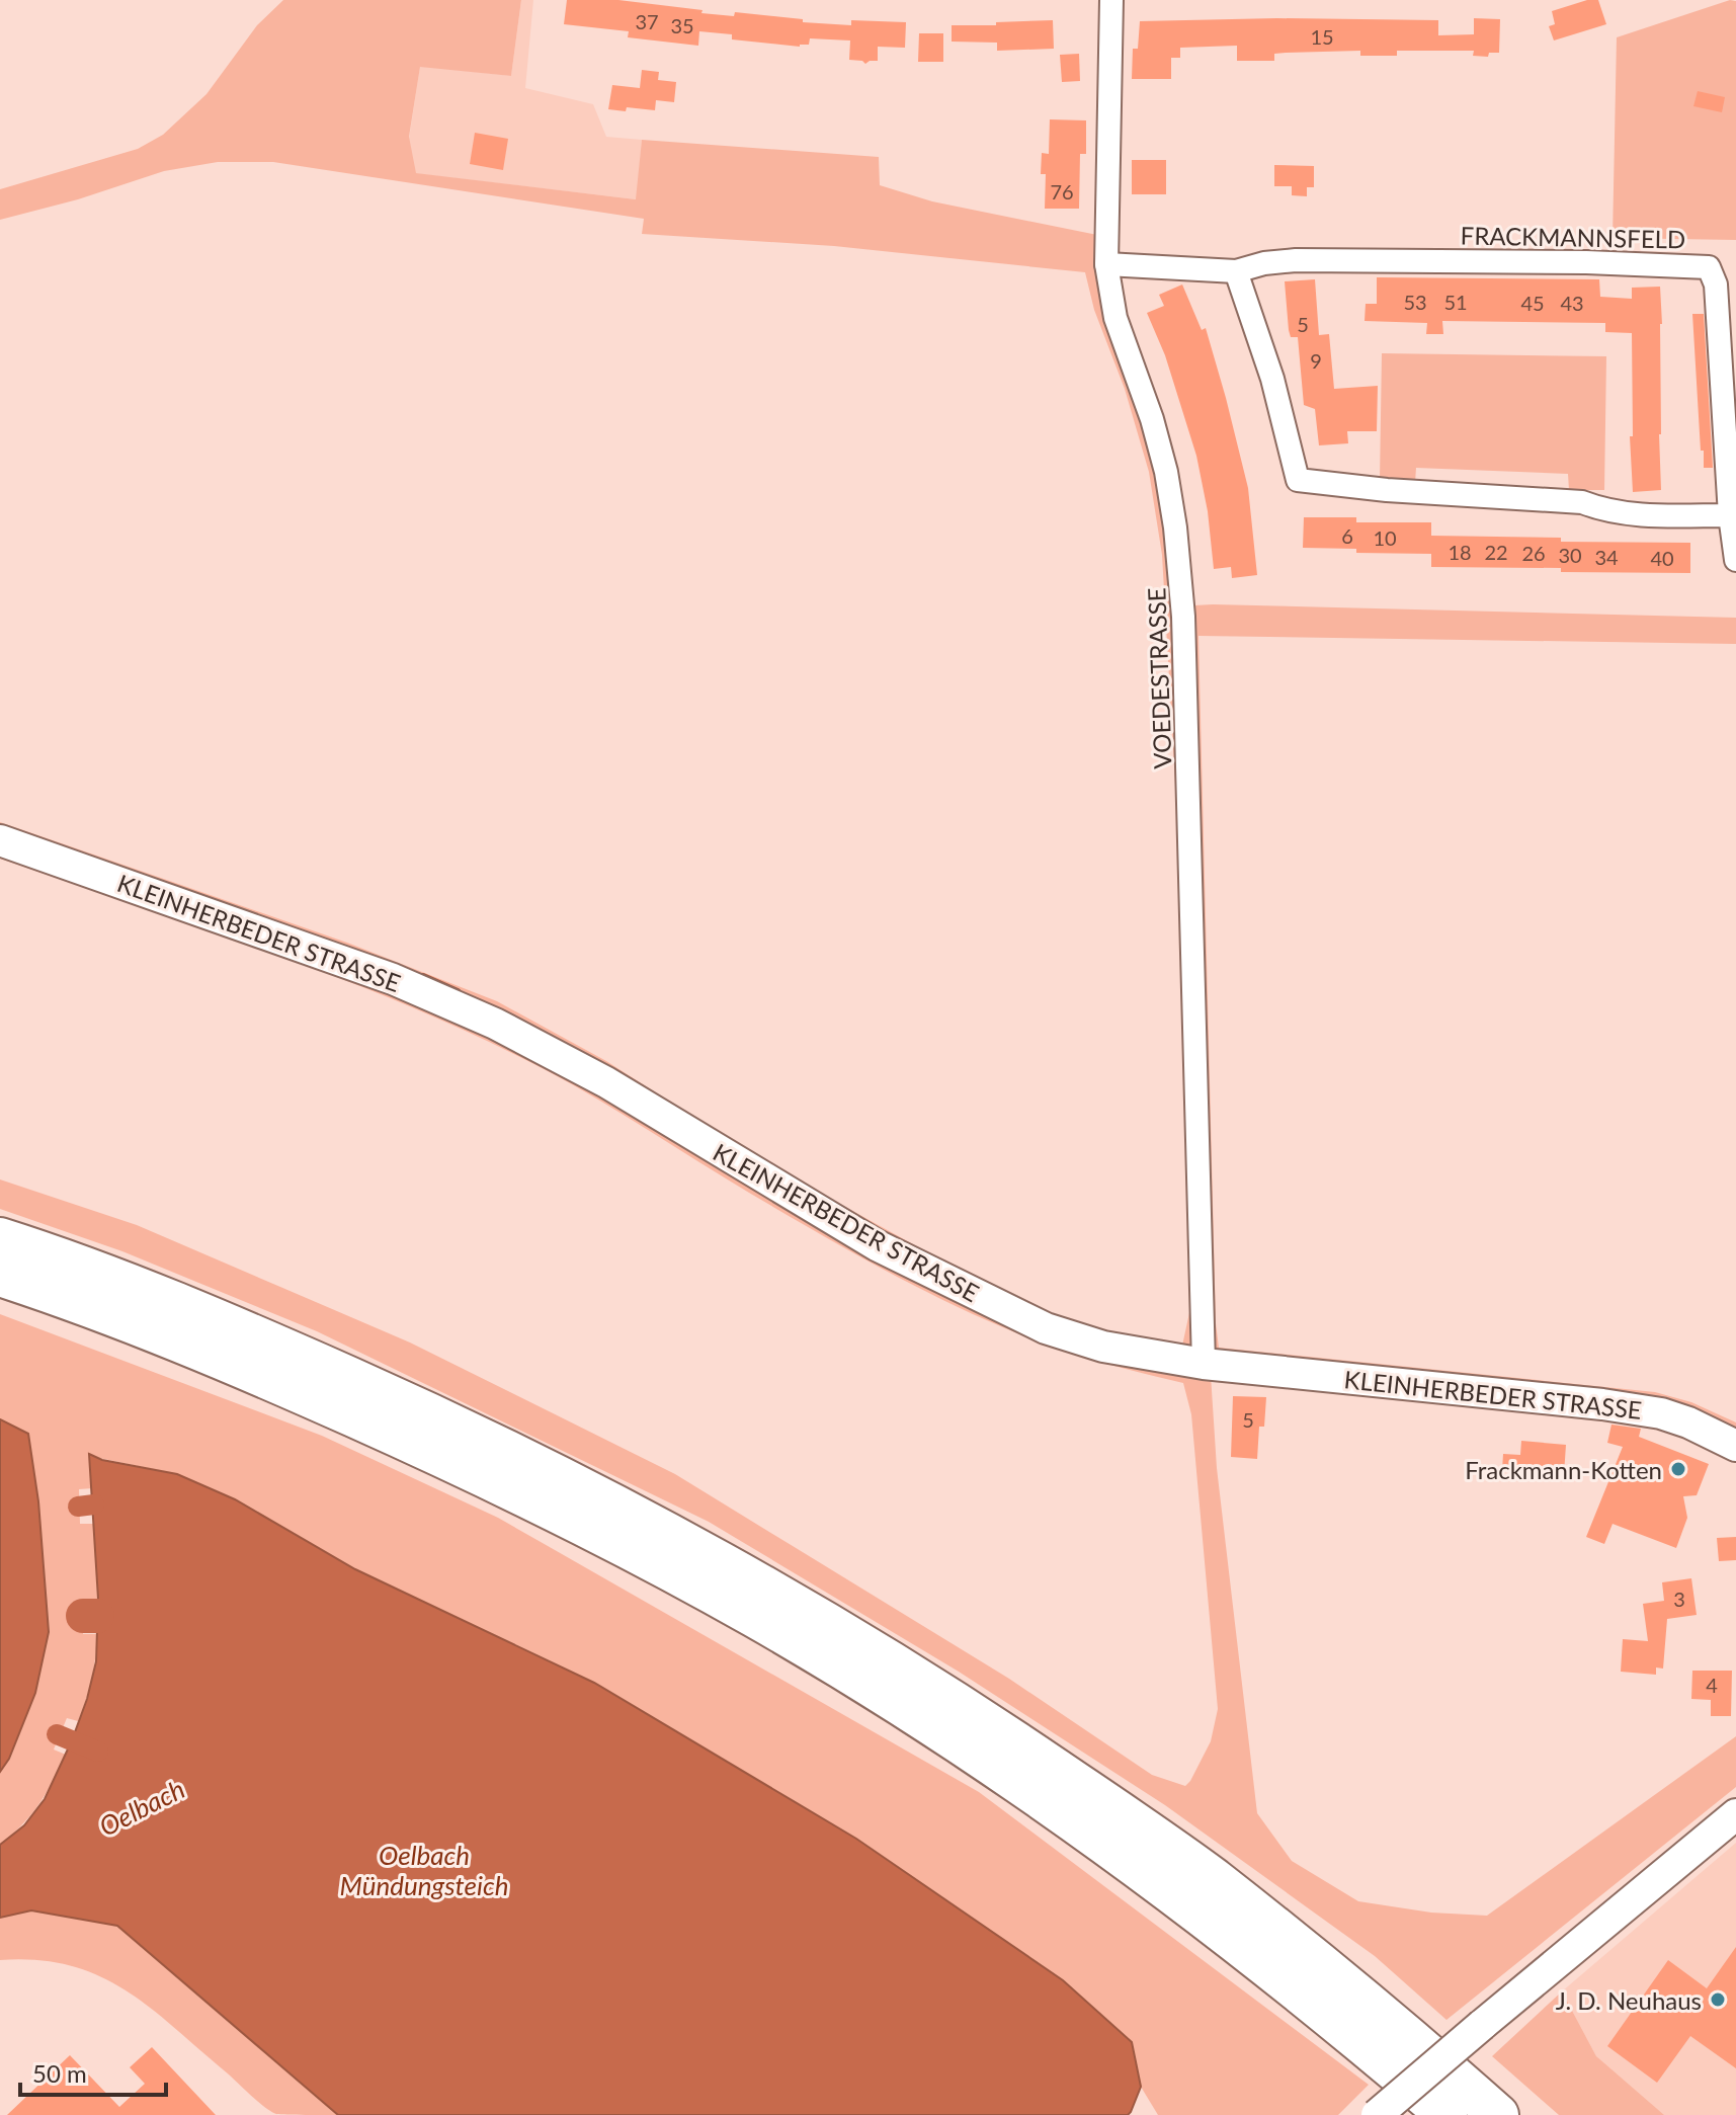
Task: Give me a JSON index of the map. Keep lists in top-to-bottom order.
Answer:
{
  "streets": {
    "street": ["FRACKMANNSFELD", "VOEDESTRASSE", "KLEINHERBEDER STRASSE"]
  },
  "crossings": [
    ["FRACKMANNSFELD", "VOEDESTRASSE"],
    ["VOEDESTRASSE", "KLEINHERBEDER STRASSE"]
  ],
  "water": ["Oelbach", "Oelbach Mündungsteich"],
  "places": ["Frackmann-Kotten", "J. D. Neuhaus"],
  "house_numbers": [
    "37",
    "35",
    "15",
    "76",
    "53",
    "51",
    "45",
    "43",
    "5",
    "9",
    "6",
    "10",
    "18",
    "22",
    "26",
    "30",
    "34",
    "40",
    "5",
    "3",
    "4"
  ],
  "scale_bar": "50 m"
}
